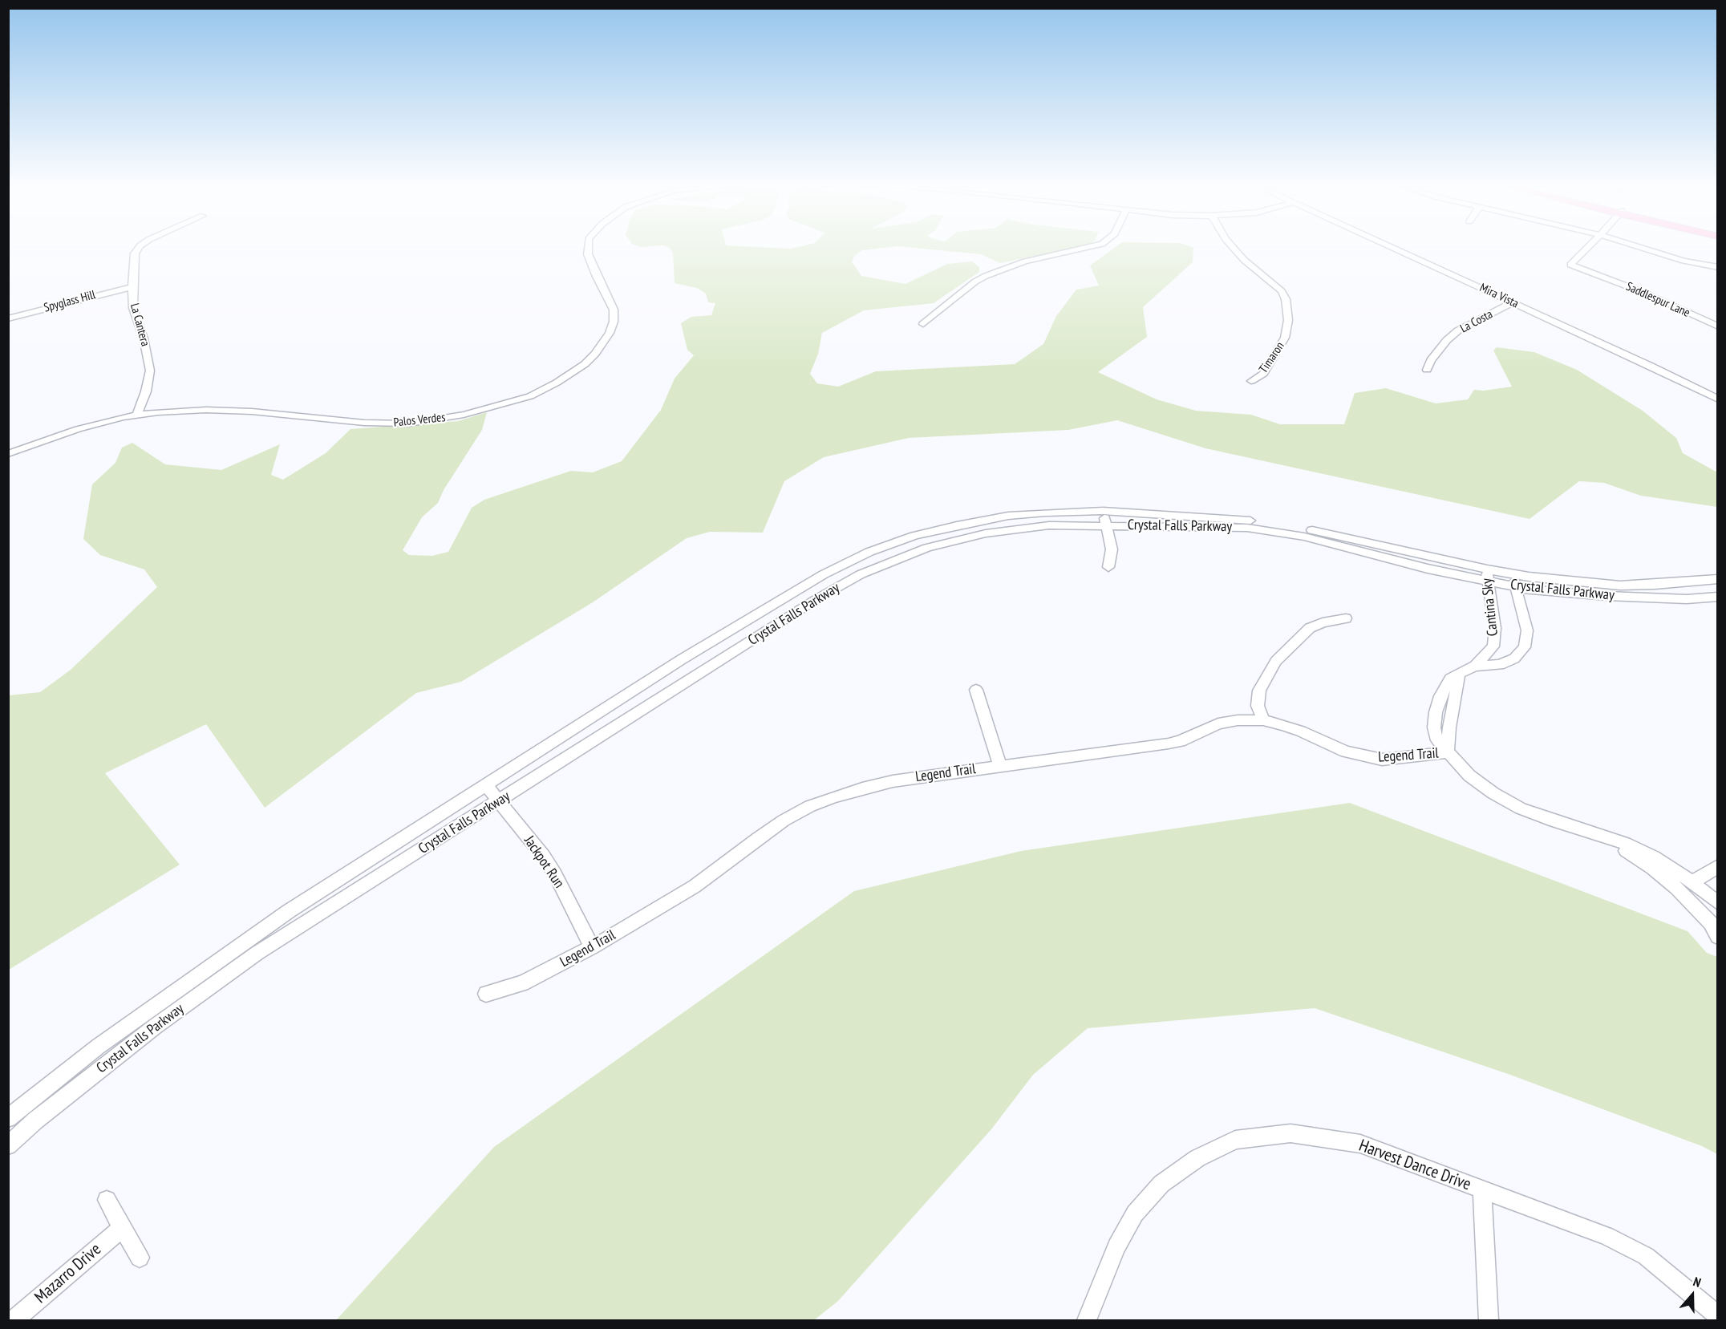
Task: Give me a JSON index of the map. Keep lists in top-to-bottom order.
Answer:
{
  "streets": {
    "street": [
      "Mira Vista",
      "Saddlespur Lane",
      "Spyglass Hill",
      "La Costa",
      "La Cantera",
      "Timaron",
      "Palos Verdes",
      "Crystal Falls Parkway",
      "Cantina Sky",
      "Legend Trail",
      "Jackpot Run",
      "Harvest Dance Drive",
      "Mazarro Drive"
    ]
  },
  "crossings": [
    ["Mira Vista", "La Costa"],
    ["Spyglass Hill", "La Cantera"],
    ["La Cantera", "Palos Verdes"],
    ["Crystal Falls Parkway", "Cantina Sky"],
    ["Crystal Falls Parkway", "Jackpot Run"],
    ["Cantina Sky", "Legend Trail"],
    ["Legend Trail", "Jackpot Run"]
  ],
  "north": "top"
}
